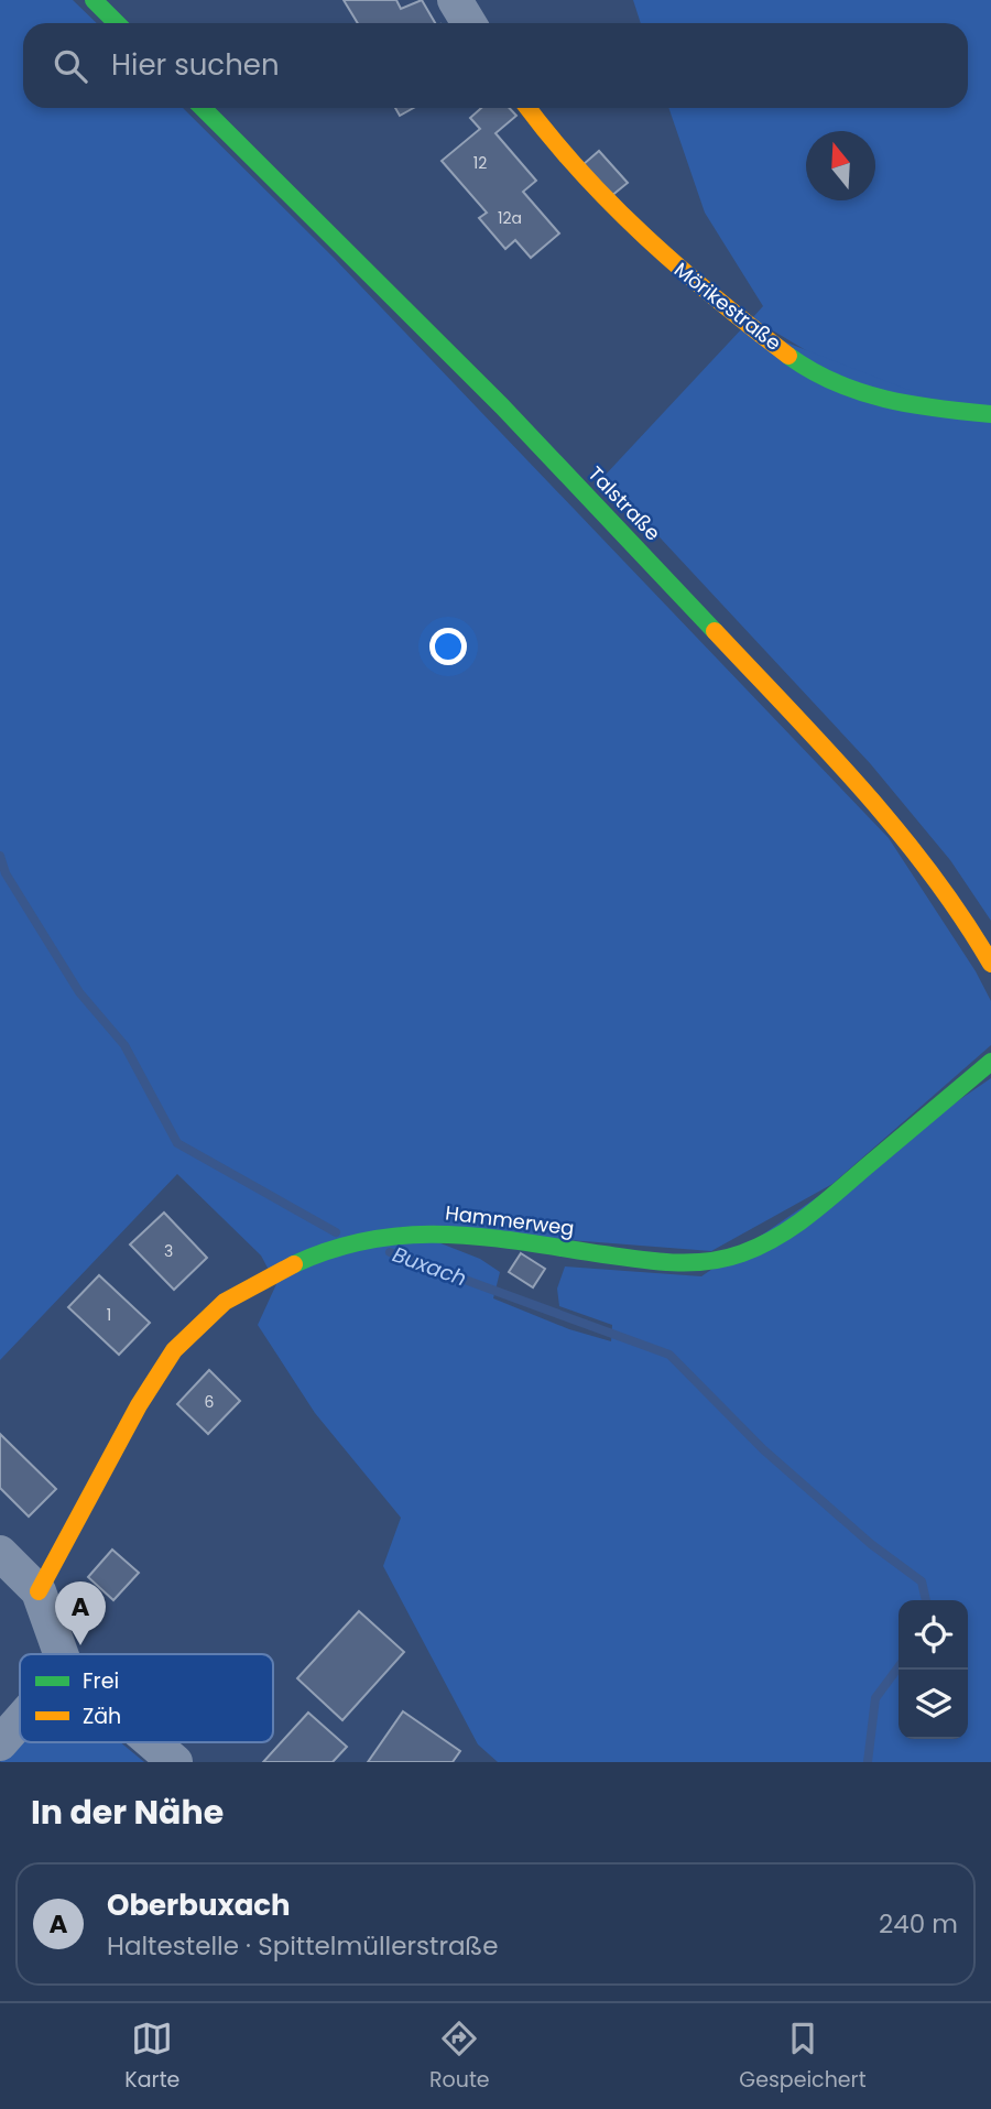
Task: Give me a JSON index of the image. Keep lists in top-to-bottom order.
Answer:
{
  "streets": {
    "street": ["Mörikestraße", "Talstraße", "Hammerweg"]
  },
  "water": ["Buxach"],
  "house_numbers": [
    "12",
    "12a",
    "3",
    "1",
    "6"
  ],
  "legend": ["Frei", "Zäh"],
  "north": "top",
  "page": {
    "search": "Hier suchen",
    "pins": "A",
    "heading": "In der Nähe",
    "list": [
      {
        "mark": "A",
        "name": "Oberbuxach",
        "note": "Haltestelle · Spittelmüllerstraße",
        "value": "240 m"
      }
    ],
    "nav": ["Karte", "Route", "Gespeichert"]
  }
}
